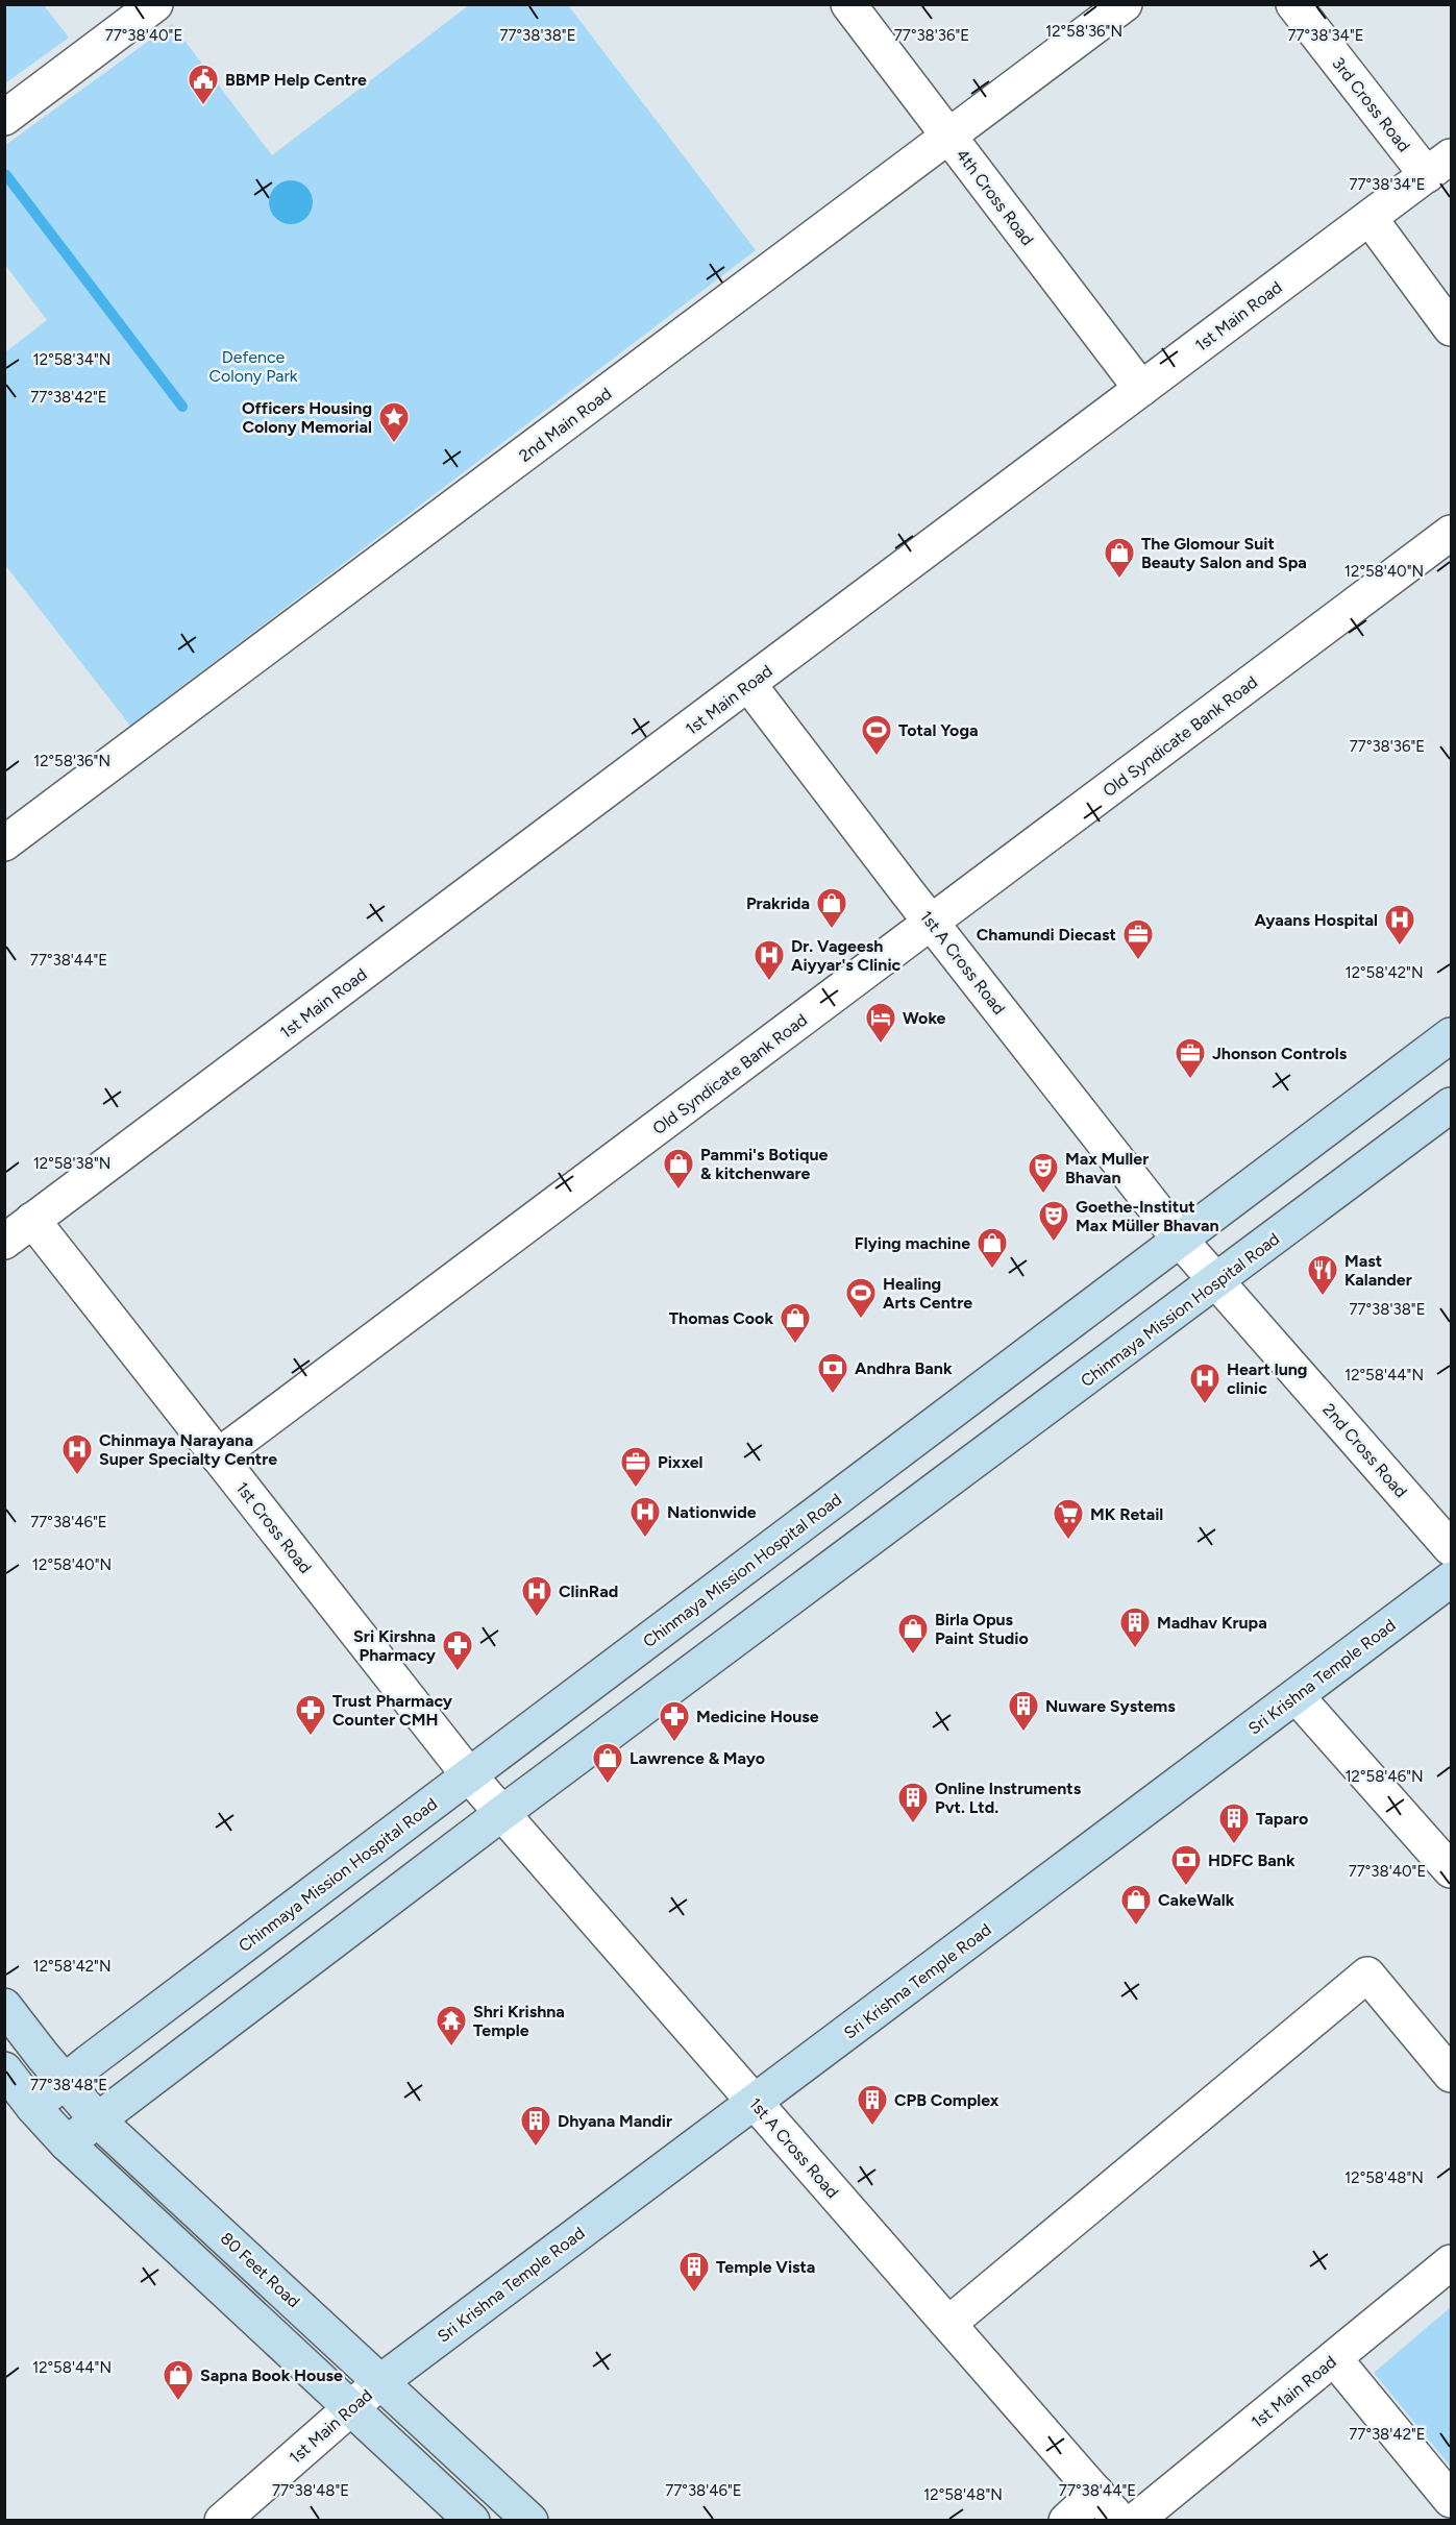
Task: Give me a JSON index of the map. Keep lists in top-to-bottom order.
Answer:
{
  "streets": {
    "main road": ["Chinmaya Mission Hospital Road", "Sri Krishna Temple Road", "80 Feet Road"],
    "street": [
      "3rd Cross Road",
      "4th Cross Road",
      "1st Main Road",
      "2nd Main Road",
      "Old Syndicate Bank Road",
      "1st A Cross Road",
      "2nd Cross Road",
      "1st Cross Road"
    ]
  },
  "crossings": [
    ["3rd Cross Road", "1st Main Road"],
    ["4th Cross Road", "1st Main Road"],
    ["4th Cross Road", "2nd Main Road"],
    ["1st Main Road", "1st A Cross Road"],
    ["1st Main Road", "1st Cross Road"],
    ["1st Main Road", "Sri Krishna Temple Road"],
    ["1st Main Road", "80 Feet Road"],
    ["Old Syndicate Bank Road", "1st A Cross Road"],
    ["Old Syndicate Bank Road", "1st Cross Road"],
    ["1st A Cross Road", "Chinmaya Mission Hospital Road"],
    ["1st A Cross Road", "2nd Cross Road"],
    ["1st A Cross Road", "1st Cross Road"],
    ["1st A Cross Road", "Sri Krishna Temple Road"],
    ["Chinmaya Mission Hospital Road", "2nd Cross Road"],
    ["Chinmaya Mission Hospital Road", "1st Cross Road"],
    ["Chinmaya Mission Hospital Road", "80 Feet Road"],
    ["Sri Krishna Temple Road", "80 Feet Road"]
  ],
  "parks": ["Defence Colony Park"],
  "places": {
    "public building": ["BBMP Help Centre"],
    "place": ["Officers Housing Colony Memorial"],
    "shop": [
      "The Glomour Suit Beauty Salon and Spa",
      "Prakrida",
      "Pammi's Botique & kitchenware",
      "Flying machine",
      "Thomas Cook",
      "Birla Opus Paint Studio",
      "Lawrence & Mayo",
      "CakeWalk",
      "Sapna Book House"
    ],
    "sports": ["Total Yoga", "Healing Arts Centre"],
    "hospital": [
      "Ayaans Hospital",
      "Dr. Vageesh Aiyyar's Clinic",
      "Heart lung clinic",
      "Chinmaya Narayana Super Specialty Centre",
      "Nationwide",
      "ClinRad"
    ],
    "office": ["Chamundi Diecast", "Jhonson Controls", "Pixxel"],
    "hotel": ["Woke"],
    "theatre": ["Max Muller Bhavan", "Goethe-Institut Max Müller Bhavan"],
    "restaurant": ["Mast Kalander"],
    "bank": ["Andhra Bank", "HDFC Bank"],
    "supermarket": ["MK Retail"],
    "building": [
      "Madhav Krupa",
      "Nuware Systems",
      "Online Instruments Pvt. Ltd.",
      "Taparo",
      "CPB Complex",
      "Dhyana Mandir",
      "Temple Vista"
    ],
    "pharmacy": ["Sri Kirshna Pharmacy", "Trust Pharmacy Counter CMH", "Medicine House"],
    "temple": ["Shri Krishna Temple"]
  },
  "coordinates": [
    "12°58'36\"N",
    "77°38'40\"E",
    "77°38'38\"E",
    "77°38'34\"E",
    "77°38'36\"E",
    "12°58'34\"N",
    "77°38'42\"E",
    "12°58'40\"N",
    "77°38'44\"E",
    "12°58'42\"N",
    "12°58'38\"N",
    "12°58'44\"N",
    "77°38'46\"E",
    "12°58'46\"N",
    "77°38'48\"E",
    "12°58'48\"N"
  ]
}
